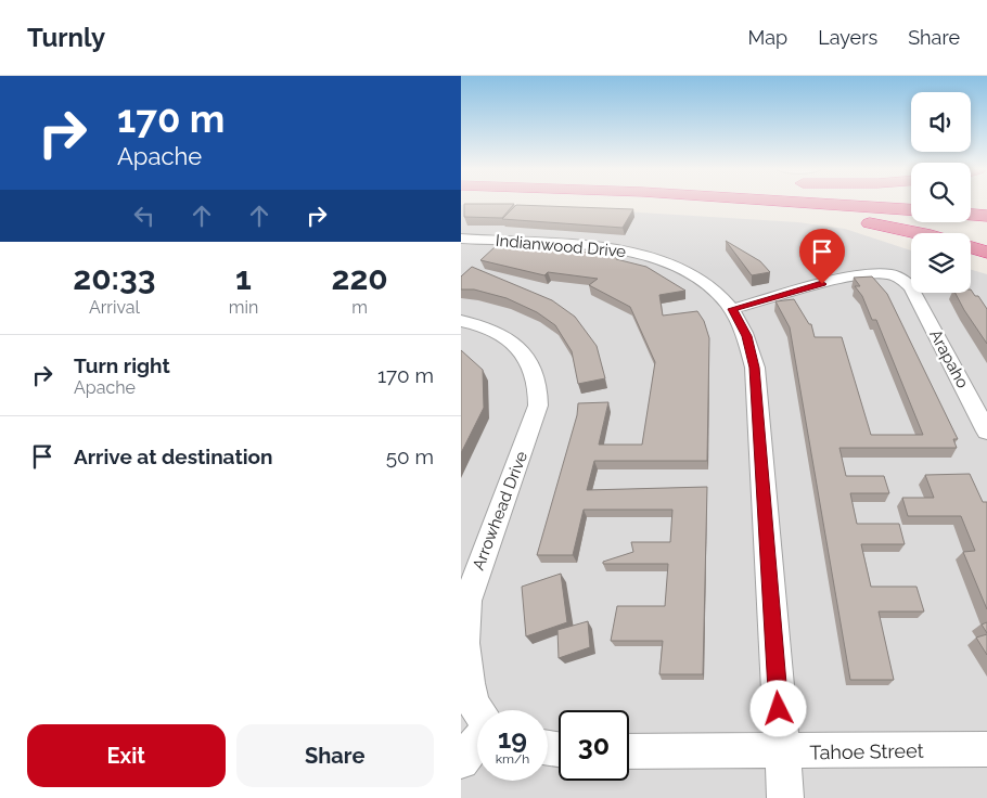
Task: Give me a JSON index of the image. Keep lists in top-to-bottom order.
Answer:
{
  "streets": {
    "street": [
      "Indianwood Drive",
      "Arapaho",
      "Arrowhead Drive",
      "Tahoe Street"
    ]
  },
  "crossings": [
    ["Indianwood Drive", "Arapaho"],
    ["Indianwood Drive", "Tahoe Street"]
  ],
  "page": {
    "header": "Turnly",
    "nav": ["Map", "Layers", "Share"],
    "turn": ["170 m", "Apache"],
    "eta": [
      "20:33",
      "Arrival",
      "1",
      "min",
      "220",
      "m"
    ],
    "list": [
      {
        "name": "Turn right",
        "note": "Apache",
        "value": "170 m"
      },
      {
        "name": "Arrive at destination",
        "value": "50 m"
      }
    ],
    "speed": "19 km/h",
    "limit": "30",
    "buttons": ["Exit", "Share"]
  }
}
